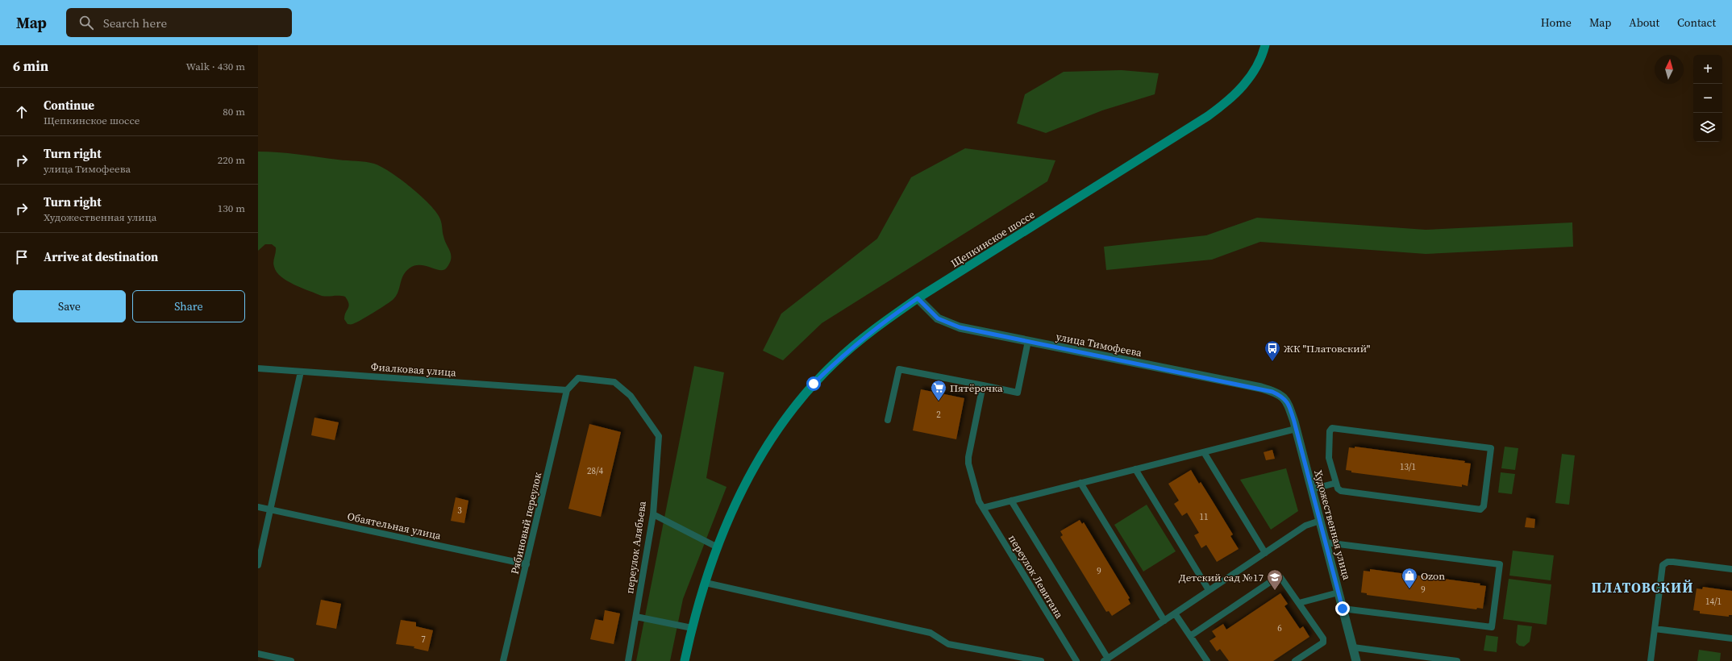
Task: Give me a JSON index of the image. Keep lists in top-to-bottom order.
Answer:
{
  "streets": {
    "main road": ["Щепкинское шоссе"],
    "street": ["улица Тимофеева", "Художественная улица"],
    "lane": [
      "Фиалковая улица",
      "Рябиновый переулок",
      "Обаятельная улица",
      "переулок Алябьева",
      "переулок Левитана"
    ]
  },
  "crossings": [
    ["Щепкинское шоссе", "улица Тимофеева"],
    ["улица Тимофеева", "Художественная улица"],
    ["Фиалковая улица", "Рябиновый переулок"],
    ["Фиалковая улица", "переулок Алябьева"],
    ["Рябиновый переулок", "Обаятельная улица"],
    ["Рябиновый переулок", "переулок Алябьева"]
  ],
  "districts": ["ПЛАТОВСКИЙ"],
  "places": {
    "bus stop": ["ЖК \"Платовский\""],
    "supermarket": ["Пятёрочка"],
    "shop": ["Ozon"],
    "school or university": ["Детский сад №17"]
  },
  "house_numbers": [
    "2",
    "13/1",
    "28/4",
    "3",
    "11",
    "9",
    "9",
    "14/1",
    "6",
    "7"
  ],
  "north": "top",
  "page": {
    "header": "Map",
    "search": "Search here",
    "nav": [
      "Home",
      "Map",
      "About",
      "Contact"
    ],
    "heading": ["6 min", "Walk · 430 m"],
    "map_buttons": ["+", "−"],
    "list": [
      ["Continue", "Щепкинское шоссе", "80 m"],
      ["Turn right", "улица Тимофеева", "220 m"],
      ["Turn right", "Художественная улица", "130 m"],
      "Arrive at destination"
    ],
    "buttons": ["Save", "Share"]
  }
}
